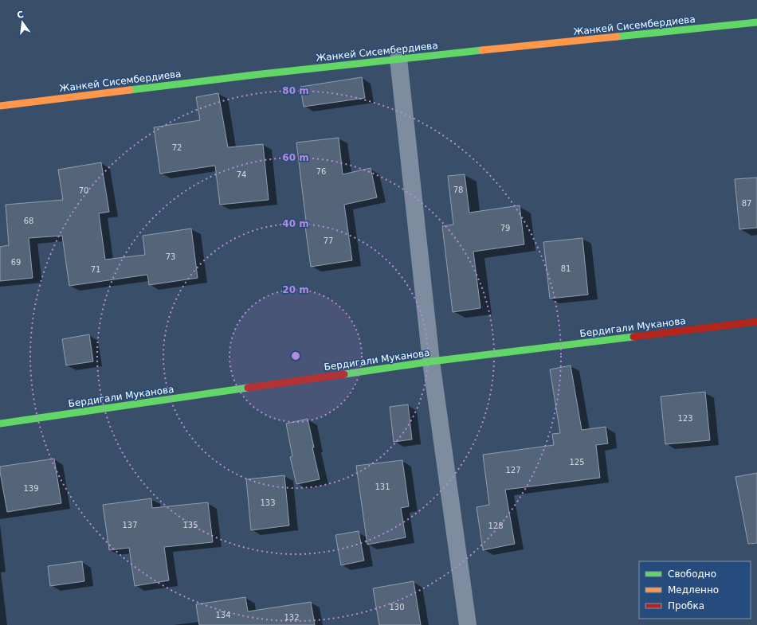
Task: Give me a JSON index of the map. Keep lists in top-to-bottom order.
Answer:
{
  "streets": {
    "street": ["Жанкей Сисембердиева", "Бердигали Муканова"]
  },
  "house_numbers": [
    "72",
    "76",
    "74",
    "78",
    "70",
    "87",
    "68",
    "79",
    "77",
    "73",
    "69",
    "81",
    "71",
    "123",
    "125",
    "127",
    "131",
    "139",
    "133",
    "137",
    "135",
    "128",
    "130",
    "134",
    "132"
  ],
  "legend": ["Свободно", "Медленно", "Пробка"],
  "north": "top",
  "rings": [
    "80 m",
    "60 m",
    "40 m",
    "20 m"
  ]
}
